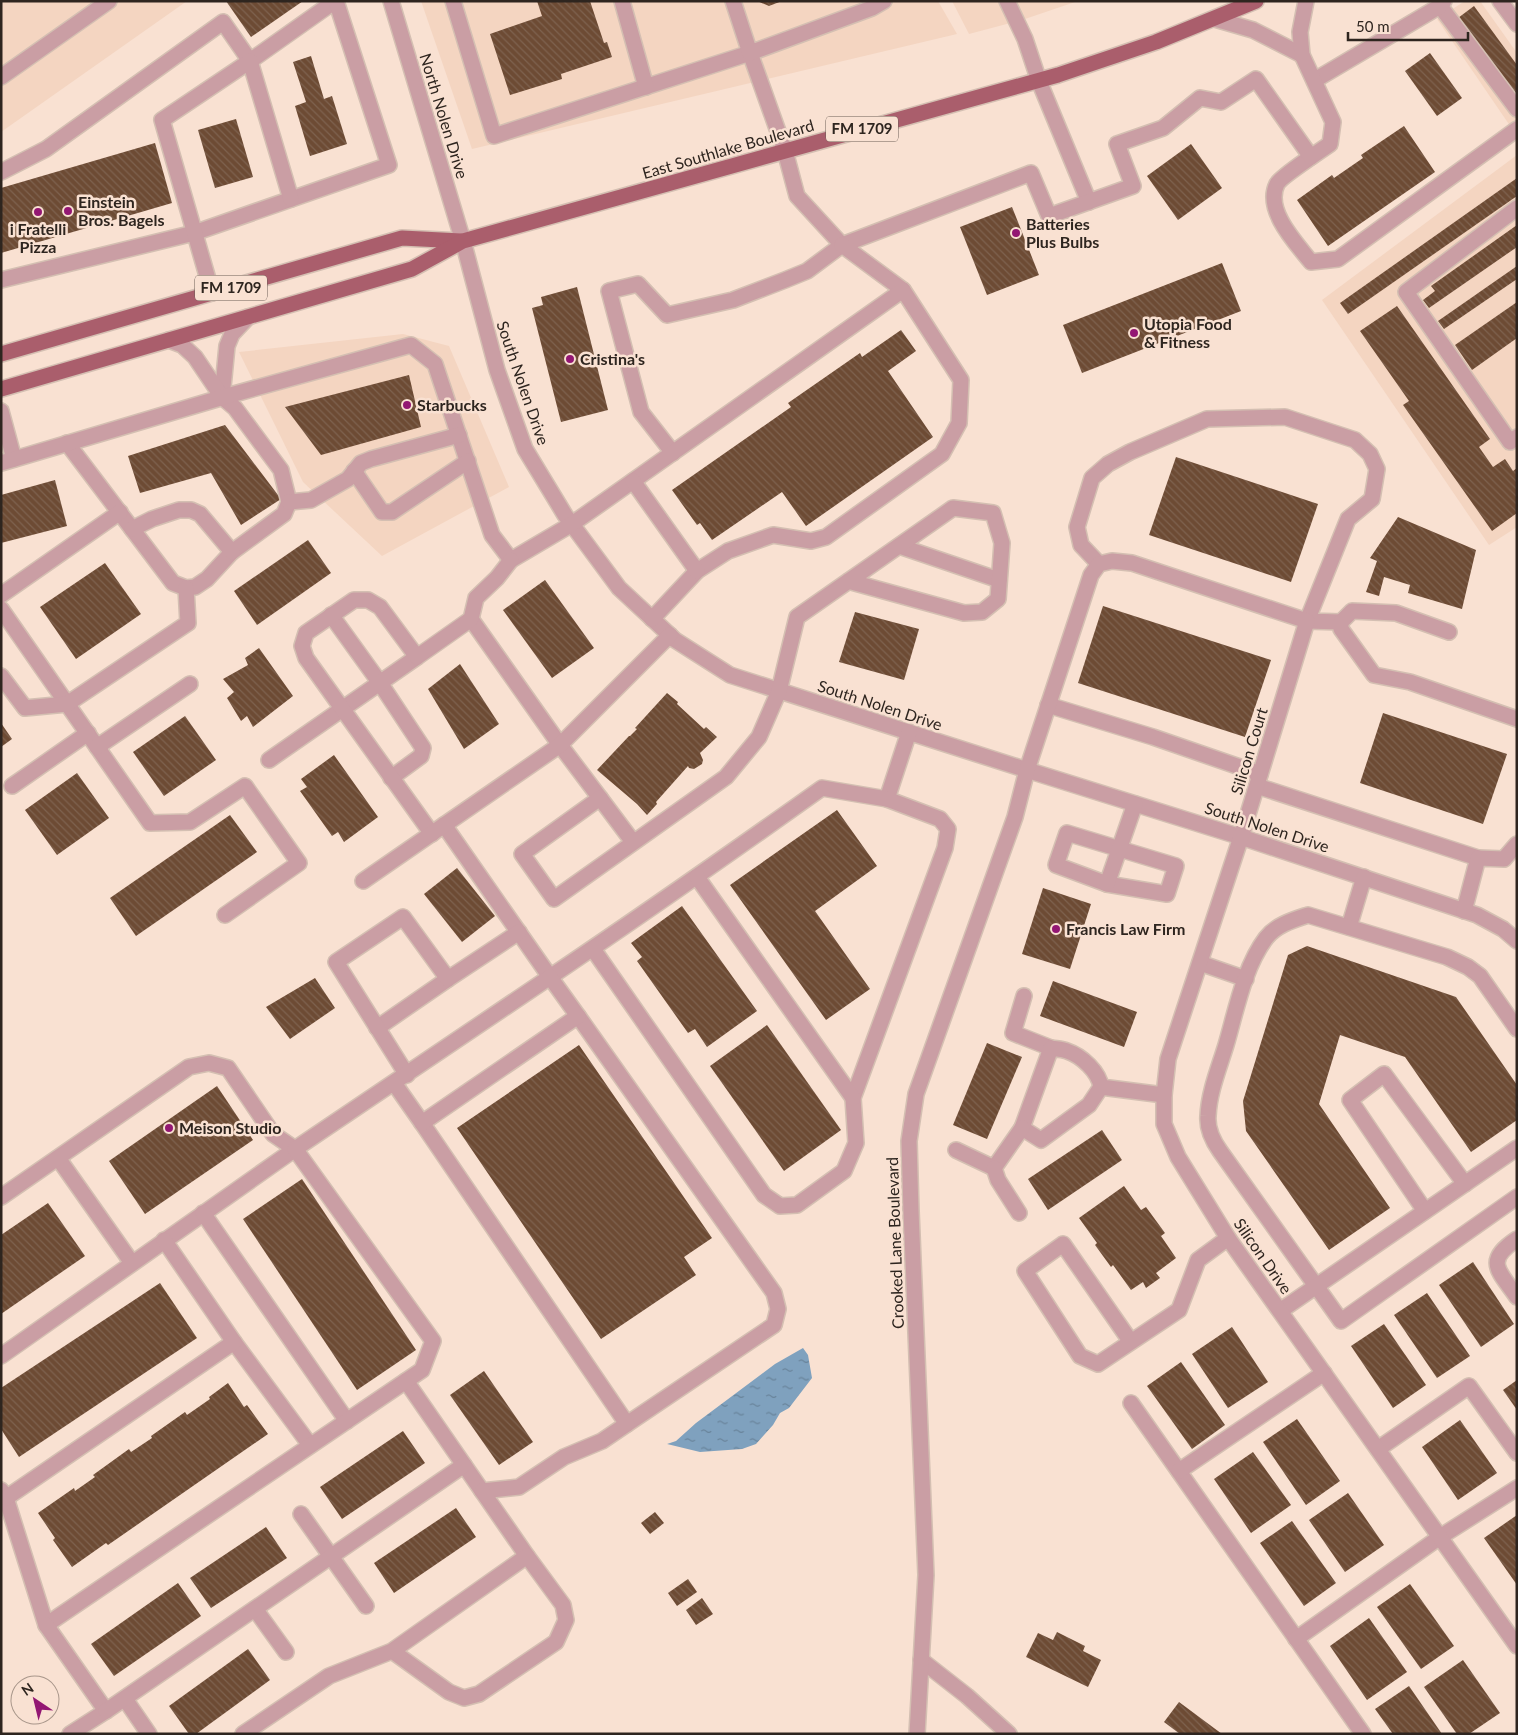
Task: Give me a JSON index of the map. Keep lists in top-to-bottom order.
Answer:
{
  "streets": {
    "main road": ["FM 1709", "East Southlake Boulevard"],
    "street": [
      "North Nolen Drive",
      "South Nolen Drive",
      "Silicon Court",
      "Crooked Lane Boulevard",
      "Silicon Drive"
    ]
  },
  "crossings": [
    ["North Nolen Drive", "East Southlake Boulevard"],
    ["North Nolen Drive", "South Nolen Drive"],
    ["East Southlake Boulevard", "South Nolen Drive"],
    ["South Nolen Drive", "Silicon Court"],
    ["South Nolen Drive", "Crooked Lane Boulevard"],
    ["South Nolen Drive", "Silicon Drive"],
    ["Silicon Court", "Crooked Lane Boulevard"],
    ["Silicon Court", "Silicon Drive"]
  ],
  "places": [
    "Einstein Bros. Bagels",
    "i Fratelli Pizza",
    "Batteries Plus Bulbs",
    "Utopia Food & Fitness",
    "Cristina's",
    "Starbucks",
    "Francis Law Firm",
    "Meison Studio"
  ],
  "scale_bar": "50 m",
  "north": "top left"
}
